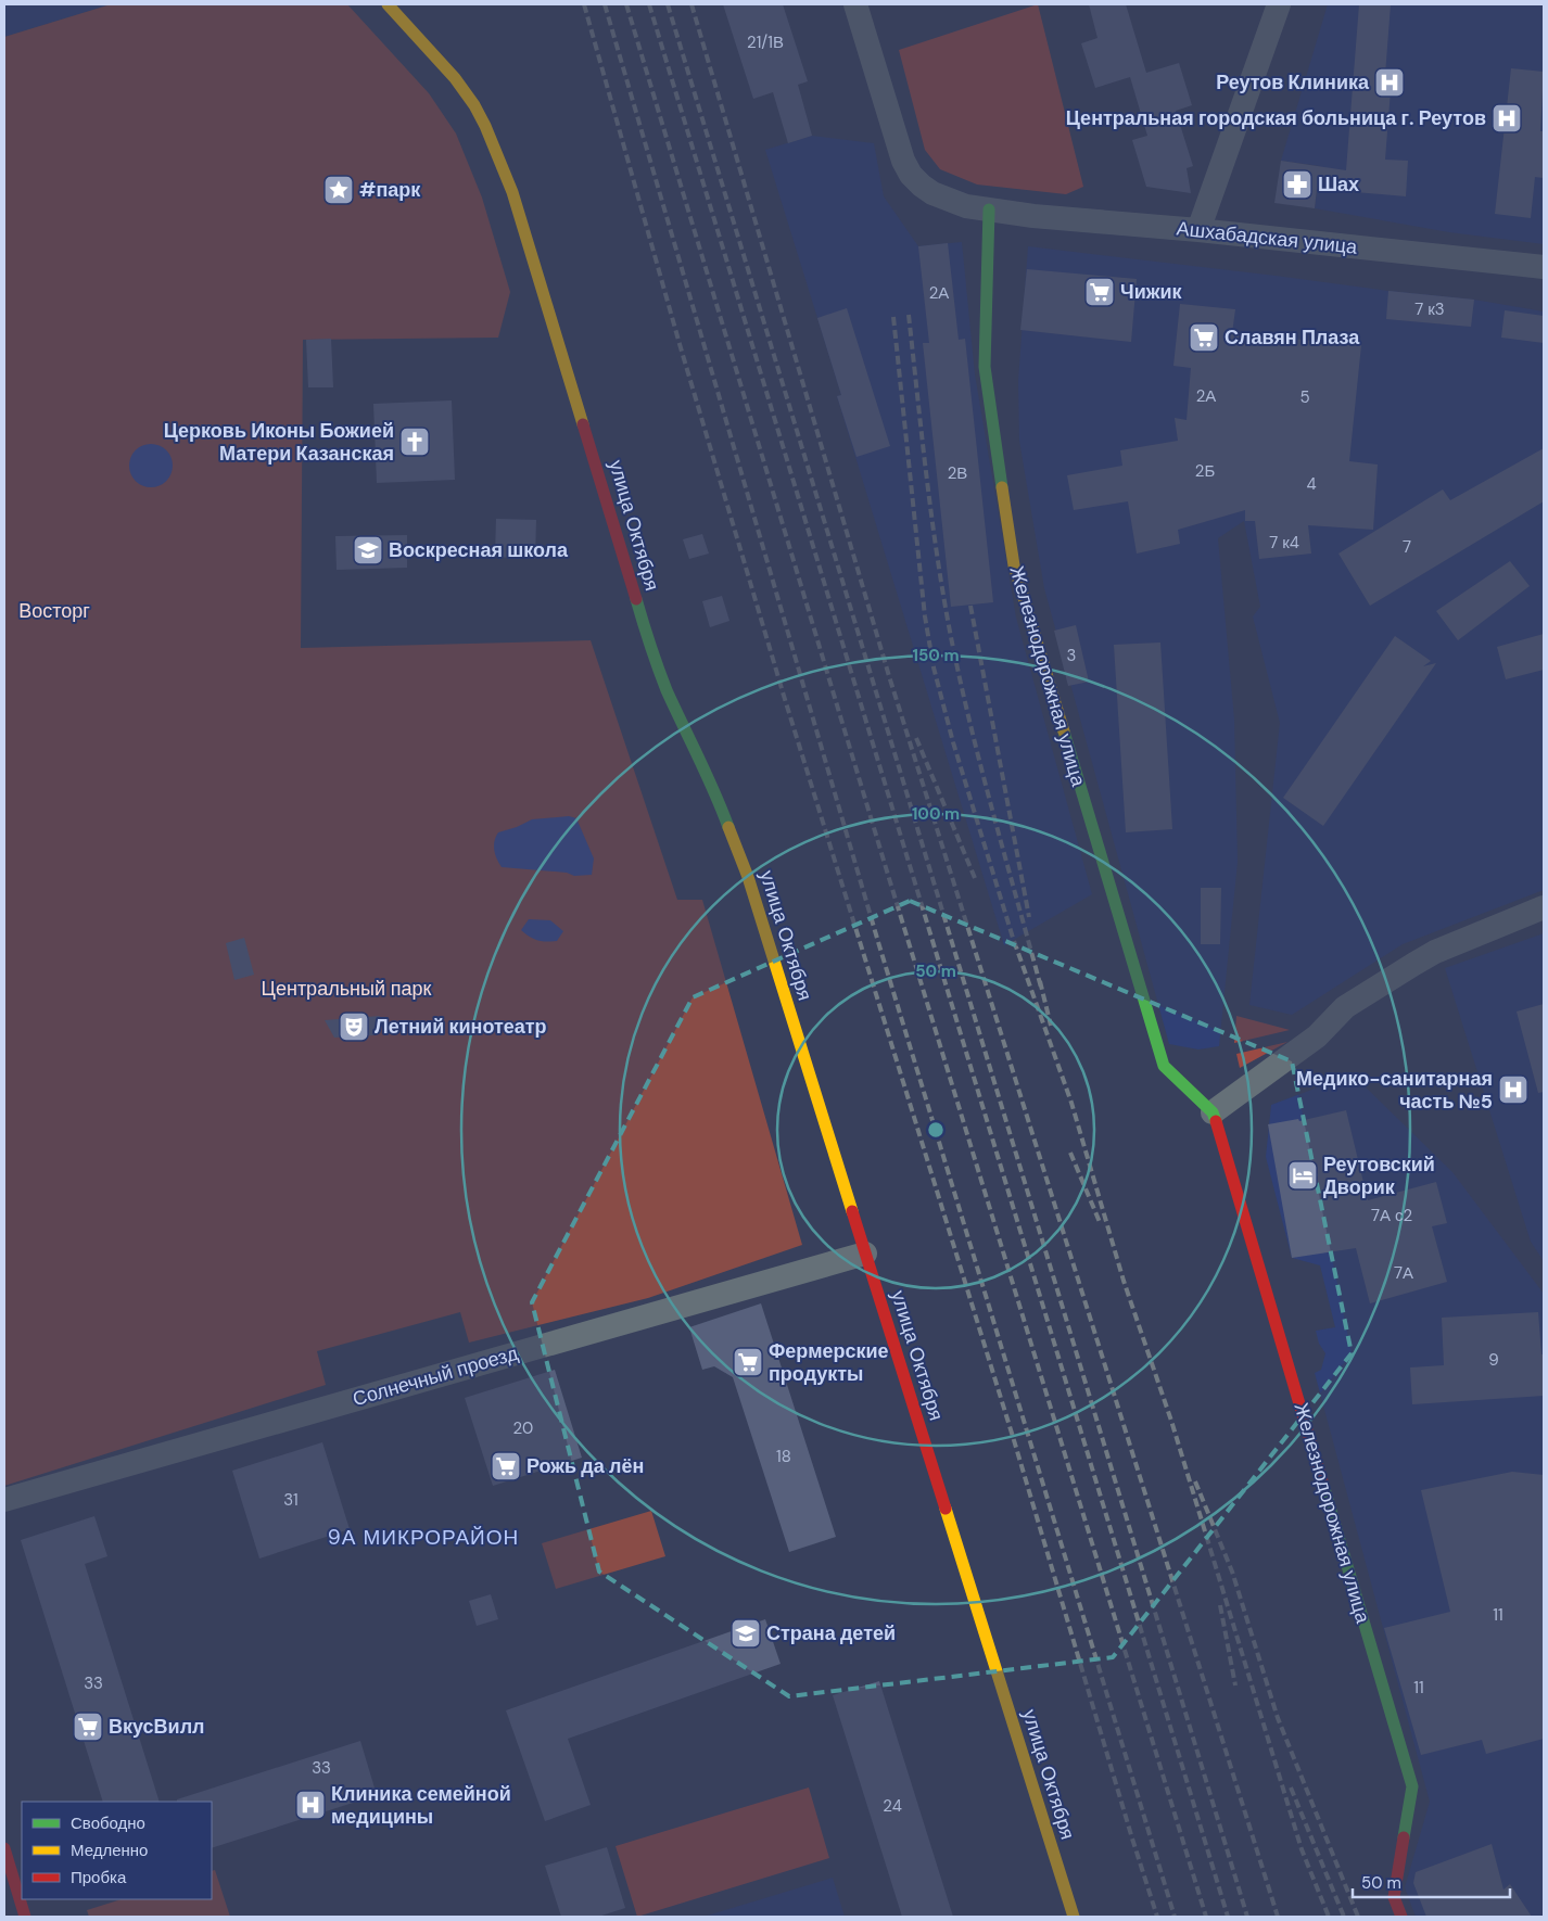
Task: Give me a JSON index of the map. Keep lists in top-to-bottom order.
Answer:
{
  "streets": {
    "street": [
      "Ашхабадская улица",
      "улица Октября",
      "Железнодорожная улица",
      "Солнечный проезд"
    ]
  },
  "crossings": [
    ["Ашхабадская улица", "Железнодорожная улица"],
    ["улица Октября", "Солнечный проезд"]
  ],
  "districts": ["9А МИКРОРАЙОН"],
  "parks": ["Восторг", "Центральный парк"],
  "places": {
    "hospital": [
      "Реутов Клиника",
      "Центральная городская больница г. Реутов",
      "Медико-санитарная часть №5",
      "Клиника семейной медицины"
    ],
    "pharmacy": ["Шах"],
    "place": ["#парк"],
    "supermarket": [
      "Чижик",
      "Славян Плаза",
      "Фермерские продукты",
      "Рожь да лён",
      "ВкусВилл"
    ],
    "church": ["Церковь Иконы Божией Матери Казанская"],
    "school or university": ["Воскресная школа", "Страна детей"],
    "theatre": ["Летний кинотеатр"],
    "hotel": ["Реутовский Дворик"]
  },
  "house_numbers": [
    "21/1В",
    "2А",
    "7 к3",
    "2А",
    "5",
    "2Б",
    "2В",
    "4",
    "7 к4",
    "7",
    "3",
    "7А с2",
    "7А",
    "9",
    "20",
    "18",
    "31",
    "11",
    "33",
    "11",
    "33",
    "24"
  ],
  "legend": ["Свободно", "Медленно", "Пробка"],
  "scale_bar": "50 m",
  "rings": ["150 m", "100 m", "50 m"]
}
